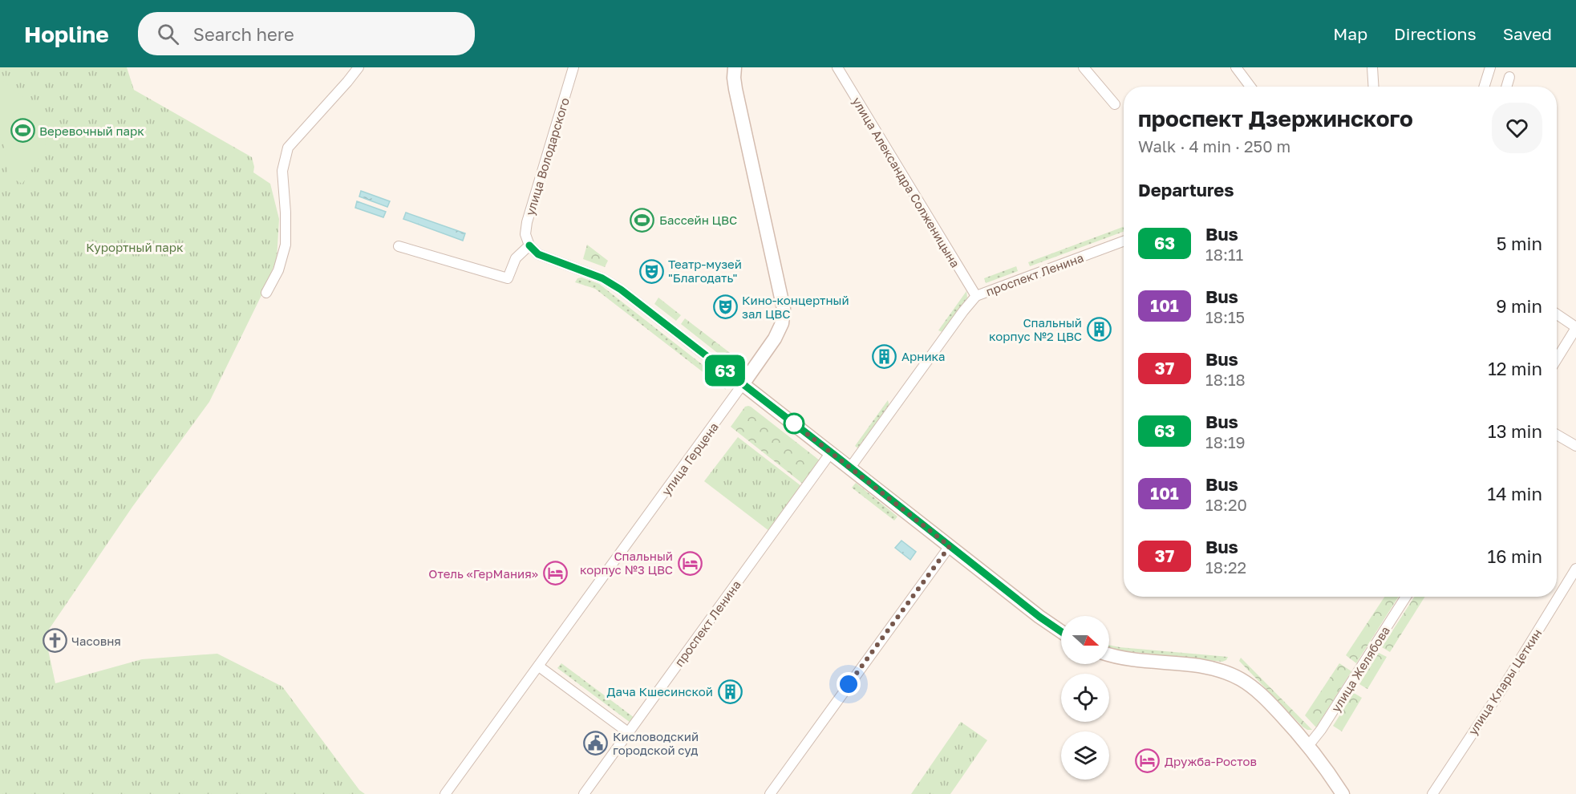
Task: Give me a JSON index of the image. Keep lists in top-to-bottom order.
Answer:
{
  "streets": {
    "main road": ["улица Герцена"],
    "street": [
      "улица Володарского",
      "улица Александра Солженицына",
      "проспект Ленина",
      "улица Желябова",
      "улица Клары Цеткин"
    ]
  },
  "crossings": [
    ["улица Александра Солженицына", "проспект Ленина"]
  ],
  "parks": ["Курортный парк"],
  "places": {
    "sports": ["Веревочный парк", "Бассейн ЦВС"],
    "theatre": ["Театр-музей \"Благодать\"", "Кино-концертный зал ЦВС"],
    "building": ["Спальный корпус №2 ЦВС", "Арника", "Дача Кшесинской"],
    "hotel": ["Спальный корпус №3 ЦВС", "Отель «ГерМания»", "Дружба-Ростов"],
    "church": ["Часовня"],
    "public building": ["Кисловодский городской суд"]
  },
  "lines": ["bus line 63"],
  "north": "right",
  "page": {
    "header": "Hopline",
    "search": "Search here",
    "nav": ["Map", "Directions", "Saved"],
    "on_map": "63",
    "heading": [
      ["проспект Дзержинского", "Walk · 4 min · 250 m"],
      "Departures"
    ],
    "list": [
      {
        "mark": "63",
        "name": "Bus",
        "note": "18:11",
        "value": "5 min"
      },
      {
        "mark": "101",
        "name": "Bus",
        "note": "18:15",
        "value": "9 min"
      },
      {
        "mark": "37",
        "name": "Bus",
        "note": "18:18",
        "value": "12 min"
      },
      {
        "mark": "63",
        "name": "Bus",
        "note": "18:19",
        "value": "13 min"
      },
      {
        "mark": "101",
        "name": "Bus",
        "note": "18:20",
        "value": "14 min"
      },
      {
        "mark": "37",
        "name": "Bus",
        "note": "18:22",
        "value": "16 min"
      }
    ]
  }
}
